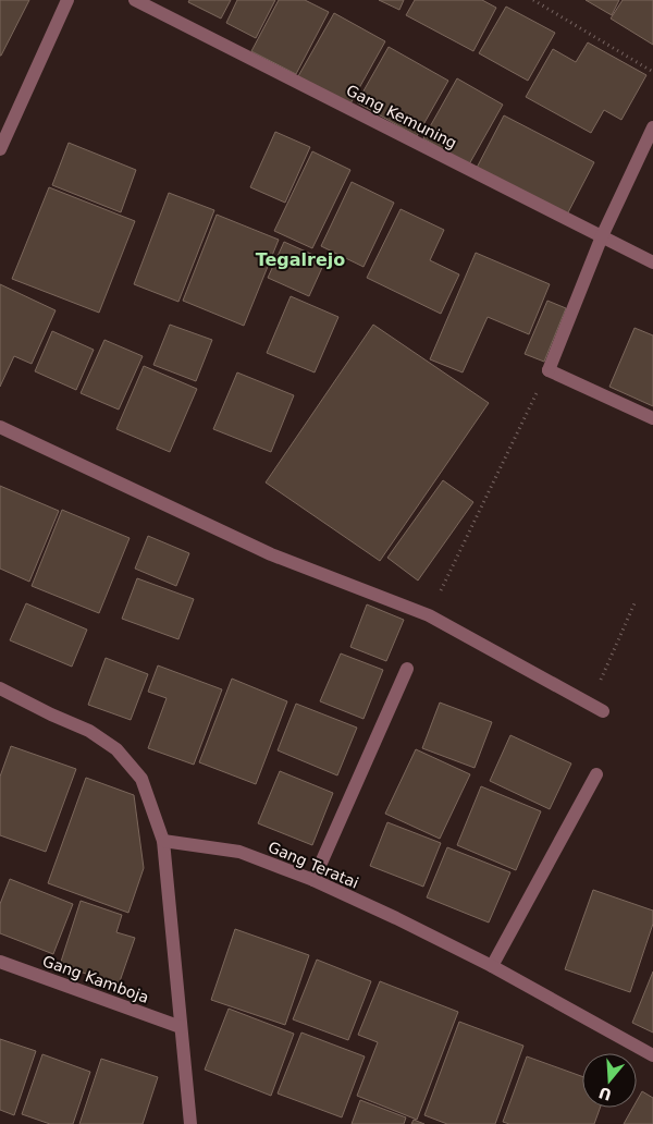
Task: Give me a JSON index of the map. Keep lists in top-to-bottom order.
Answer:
{
  "streets": {
    "street": ["Gang Kemuning", "Gang Teratai", "Gang Kamboja"]
  },
  "districts": ["Tegalrejo"],
  "north": "bottom"
}
